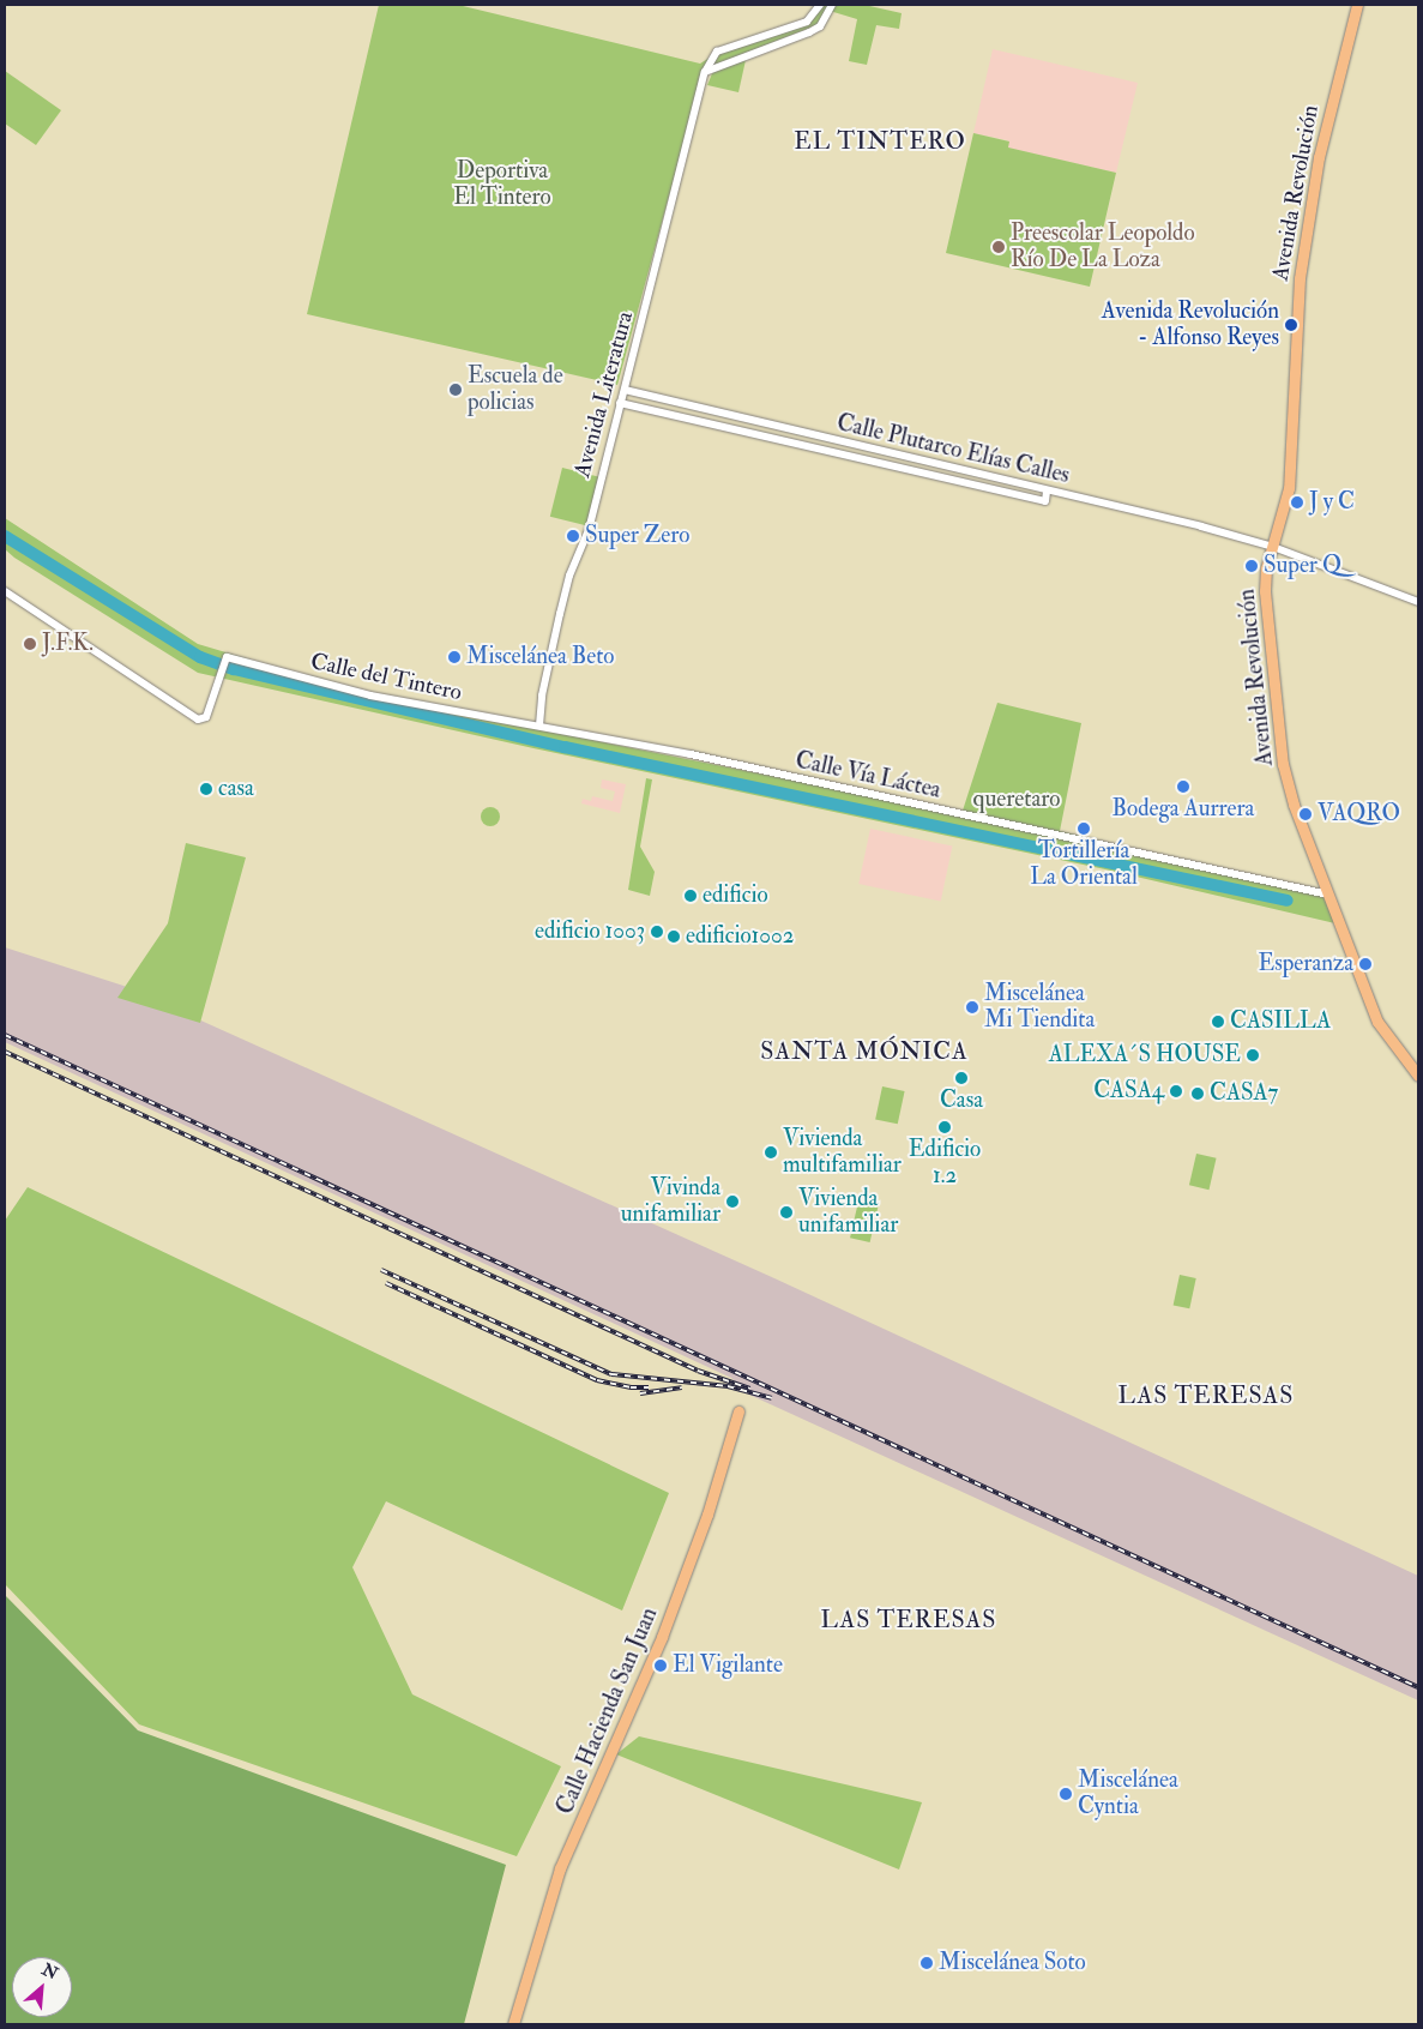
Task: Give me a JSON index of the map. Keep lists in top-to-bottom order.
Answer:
{
  "streets": {
    "main road": ["Avenida Revolución", "Calle Hacienda San Juan"],
    "street": [
      "Avenida Literatura",
      "Calle Plutarco Elías Calles",
      "Calle del Tintero",
      "Calle Vía Láctea"
    ]
  },
  "crossings": [
    ["Avenida Revolución", "Calle Plutarco Elías Calles"],
    ["Avenida Revolución", "Calle Vía Láctea"],
    ["Avenida Literatura", "Calle Plutarco Elías Calles"],
    ["Avenida Literatura", "Calle del Tintero"],
    ["Avenida Literatura", "Calle Vía Láctea"],
    ["Calle del Tintero", "Calle Vía Láctea"]
  ],
  "districts": [
    "EL TINTERO",
    "SANTA MÓNICA",
    "LAS TERESAS",
    "LAS TERESAS"
  ],
  "parks": ["Deportiva El Tintero", "queretaro"],
  "places": [
    "Preescolar Leopoldo Río De La Loza",
    "Avenida Revolución - Alfonso Reyes",
    "Escuela de policias",
    "J y C",
    "Super Zero",
    "Super Q",
    "J.F.K.",
    "Miscelánea Beto",
    "Bodega Aurrera",
    "casa",
    "VAQRO",
    "Tortillería La Oriental",
    "edificio",
    "edificio 1003",
    "edificio1002",
    "Esperanza",
    "Miscelánea Mi Tiendita",
    "CASILLA",
    "ALEXA´S HOUSE",
    "Casa",
    "CASA4",
    "CASA7",
    "Edificio 1.2",
    "Vivienda multifamiliar",
    "Vivinda unifamiliar",
    "Vivienda unifamiliar",
    "El Vigilante",
    "Miscelánea Cyntia",
    "Miscelánea Soto"
  ],
  "north": "top right"
}
